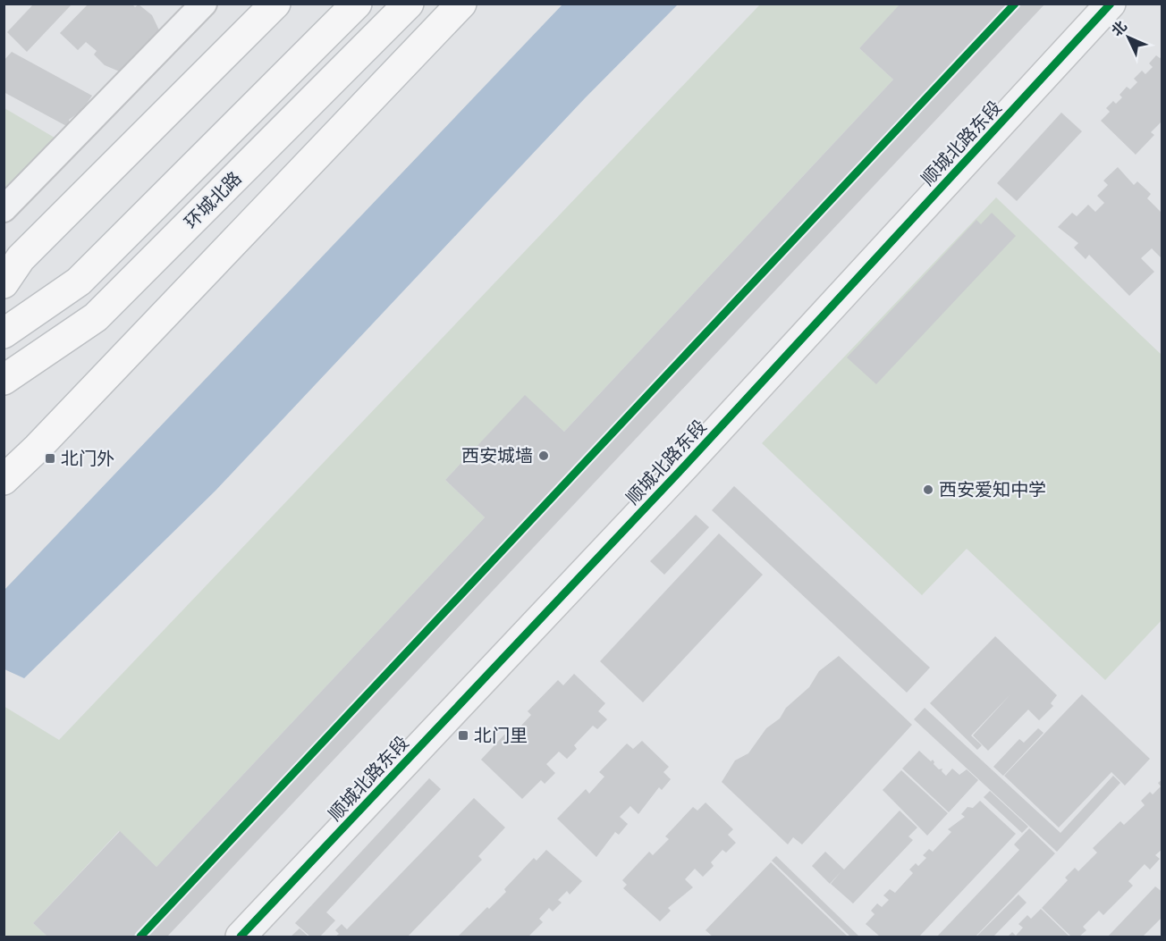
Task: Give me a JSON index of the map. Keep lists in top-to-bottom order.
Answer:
{
  "streets": {
    "main road": ["环城北路"],
    "street": ["顺城北路东段"]
  },
  "places": {
    "other": ["西安城墙", "西安爱知中学"],
    "transit": ["北门外", "北门里"]
  },
  "north": "top left"
}
